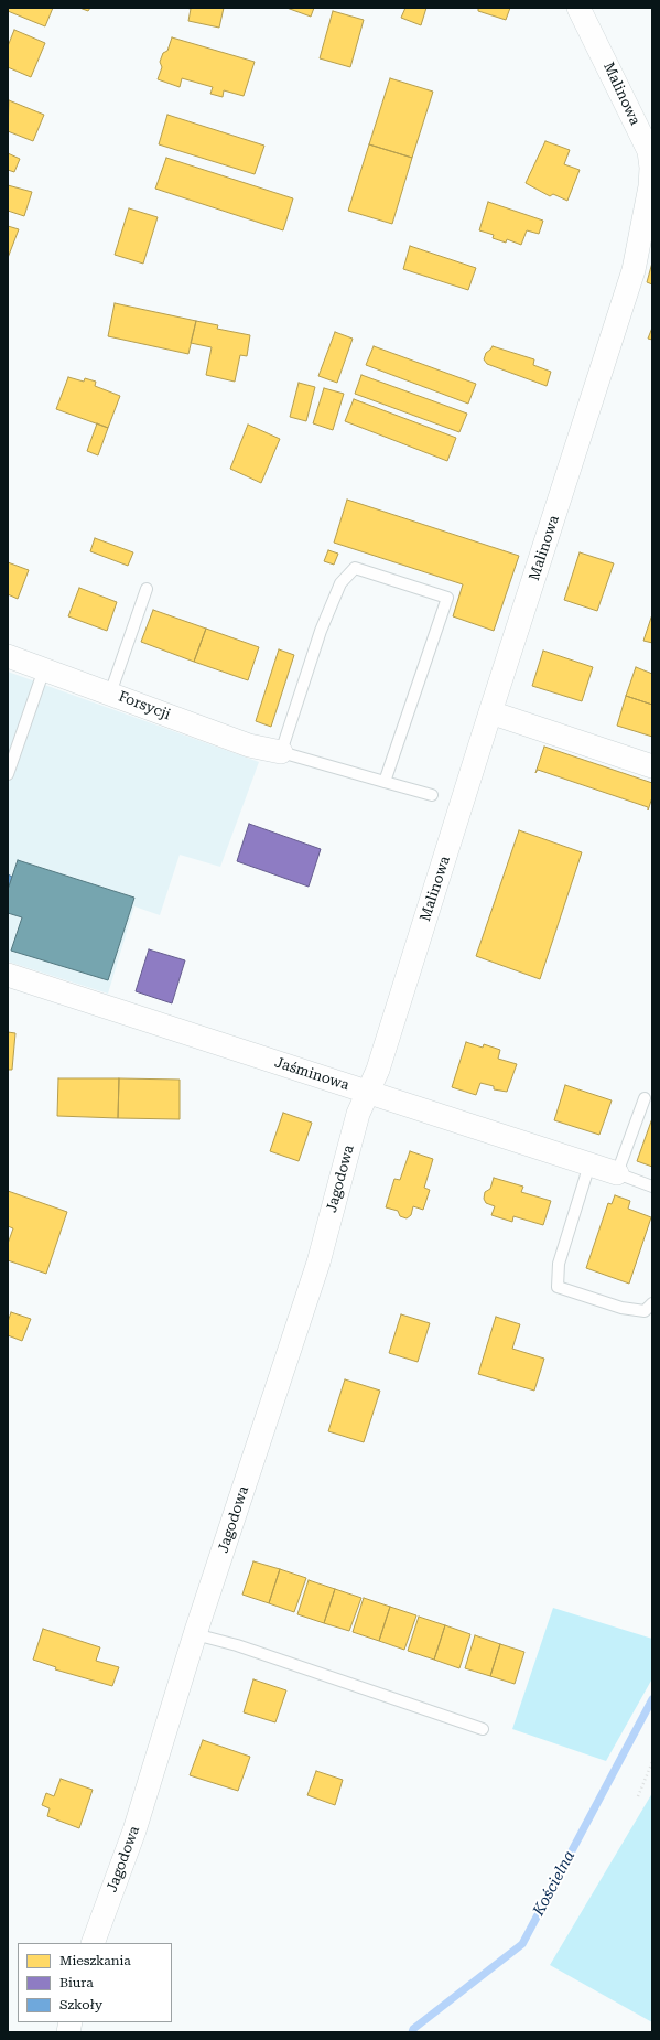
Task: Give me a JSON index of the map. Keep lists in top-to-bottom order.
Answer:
{
  "streets": {
    "street": [
      "Malinowa",
      "Forsycji",
      "Jaśminowa",
      "Jagodowa"
    ]
  },
  "crossings": [
    ["Malinowa", "Jaśminowa"],
    ["Malinowa", "Jagodowa"],
    ["Jaśminowa", "Jagodowa"]
  ],
  "water": ["Kościelna"],
  "legend": ["Mieszkania", "Biura", "Szkoły"]
}
